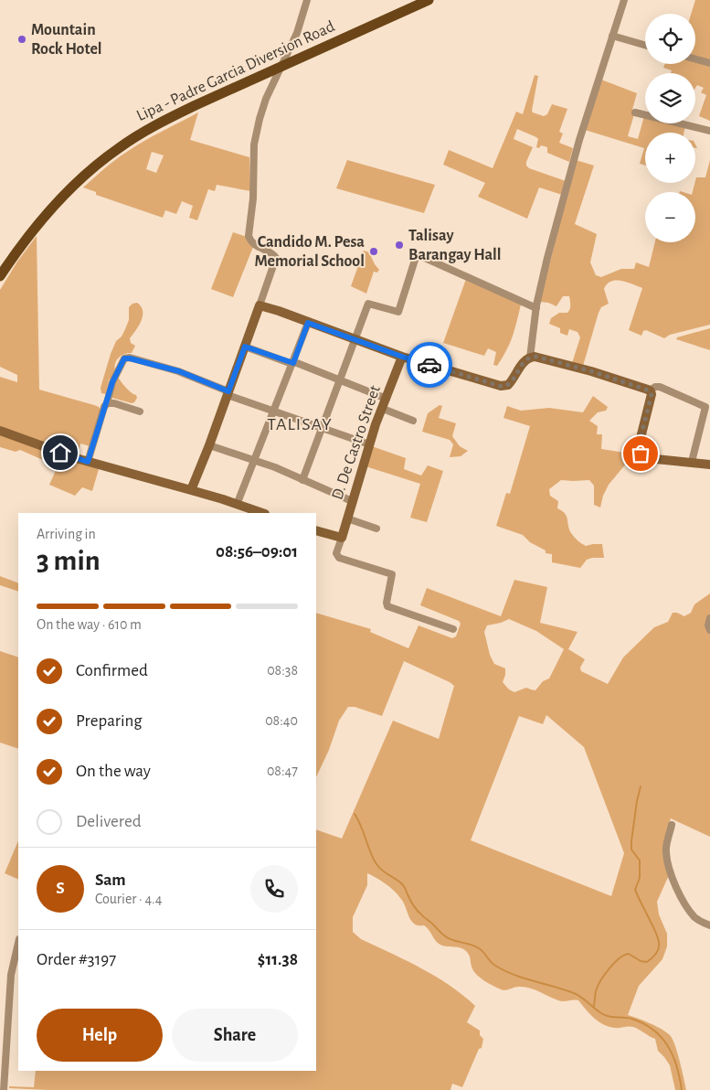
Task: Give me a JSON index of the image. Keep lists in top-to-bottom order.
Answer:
{
  "streets": {
    "main road": ["Lipa - Padre Garcia Diversion Road"],
    "street": ["D. De Castro Street"]
  },
  "districts": ["TALISAY"],
  "places": ["Mountain Rock Hotel", "Talisay Barangay Hall", "Candido M. Pesa Memorial School"],
  "page": {
    "map_buttons": ["+", "−"],
    "heading": ["3 min", "Arriving in", "08:56–09:01"],
    "panel": [
      "Sam",
      "Courier · 4.4",
      "Order #3197",
      "$11.38"
    ],
    "bar": "On the way · 610 m",
    "list": [
      ["Confirmed", "08:38"],
      ["Preparing", "08:40"],
      ["On the way", "08:47"],
      "Delivered"
    ],
    "round": "S",
    "buttons": ["Help", "Share"]
  }
}
